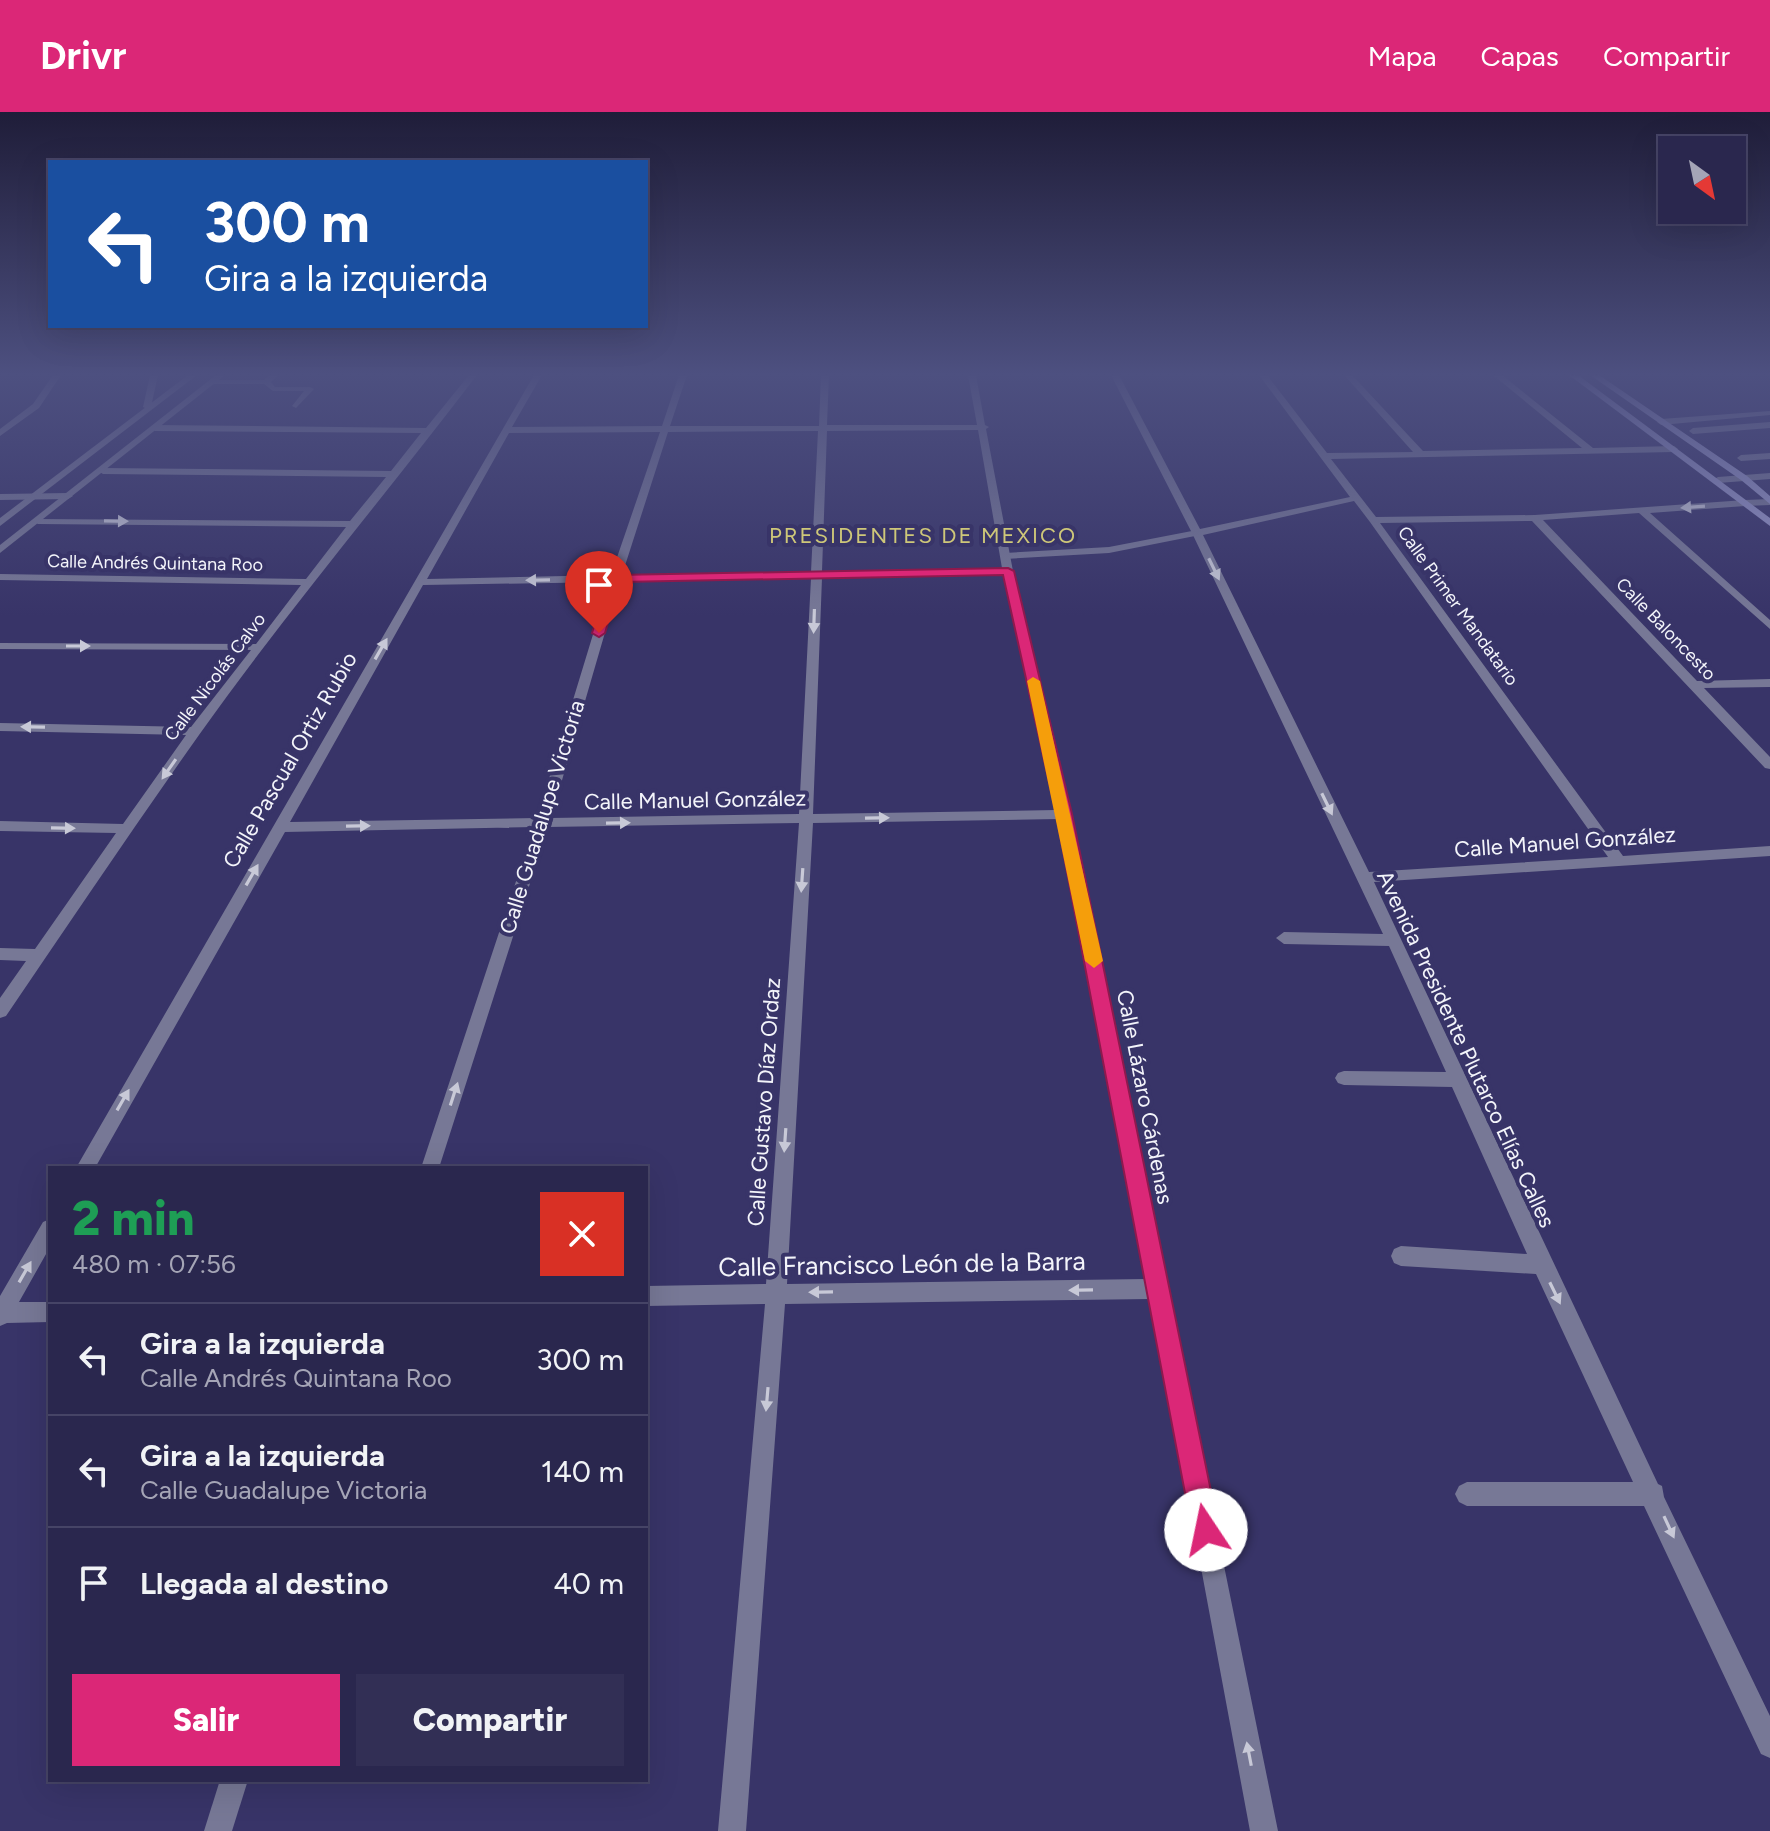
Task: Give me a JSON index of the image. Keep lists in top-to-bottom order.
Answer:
{
  "streets": {
    "street": [
      "Calle Andrés Quintana Roo",
      "Calle Primer Mandatario",
      "Calle Baloncesto",
      "Calle Nicolás Calvo",
      "Calle Pascual Ortiz Rubio",
      "Calle Manuel González",
      "Calle Guadalupe Victoria",
      "Avenida Presidente Plutarco Elías Calles",
      "Calle Lázaro Cárdenas",
      "Calle Gustavo Díaz Ordaz",
      "Calle Francisco León de la Barra"
    ]
  },
  "crossings": [
    ["Calle Andrés Quintana Roo", "Calle Nicolás Calvo"],
    ["Calle Primer Mandatario", "Calle Manuel González"],
    ["Calle Pascual Ortiz Rubio", "Calle Manuel González"],
    ["Calle Manuel González", "Calle Guadalupe Victoria"],
    ["Calle Manuel González", "Avenida Presidente Plutarco Elías Calles"],
    ["Calle Manuel González", "Calle Lázaro Cárdenas"],
    ["Calle Manuel González", "Calle Gustavo Díaz Ordaz"],
    ["Calle Lázaro Cárdenas", "Calle Francisco León de la Barra"],
    ["Calle Gustavo Díaz Ordaz", "Calle Francisco León de la Barra"]
  ],
  "one_way": [
    "Calle Pascual Ortiz Rubio",
    "Calle Manuel González",
    "Calle Guadalupe Victoria",
    "Avenida Presidente Plutarco Elías Calles",
    "Calle Lázaro Cárdenas",
    "Calle Gustavo Díaz Ordaz",
    "Calle Francisco León de la Barra"
  ],
  "districts": ["PRESIDENTES DE MEXICO"],
  "north": "bottom right",
  "page": {
    "header": "Drivr",
    "nav": ["Mapa", "Capas", "Compartir"],
    "turn": ["300 m", "Gira a la izquierda"],
    "heading": ["2 min", "480 m · 07:56"],
    "list": [
      {
        "name": "Gira a la izquierda",
        "note": "Calle Andrés Quintana Roo",
        "value": "300 m"
      },
      {
        "name": "Gira a la izquierda",
        "note": "Calle Guadalupe Victoria",
        "value": "140 m"
      },
      {
        "name": "Llegada al destino",
        "value": "40 m"
      }
    ],
    "buttons": ["Salir", "Compartir"]
  }
}
